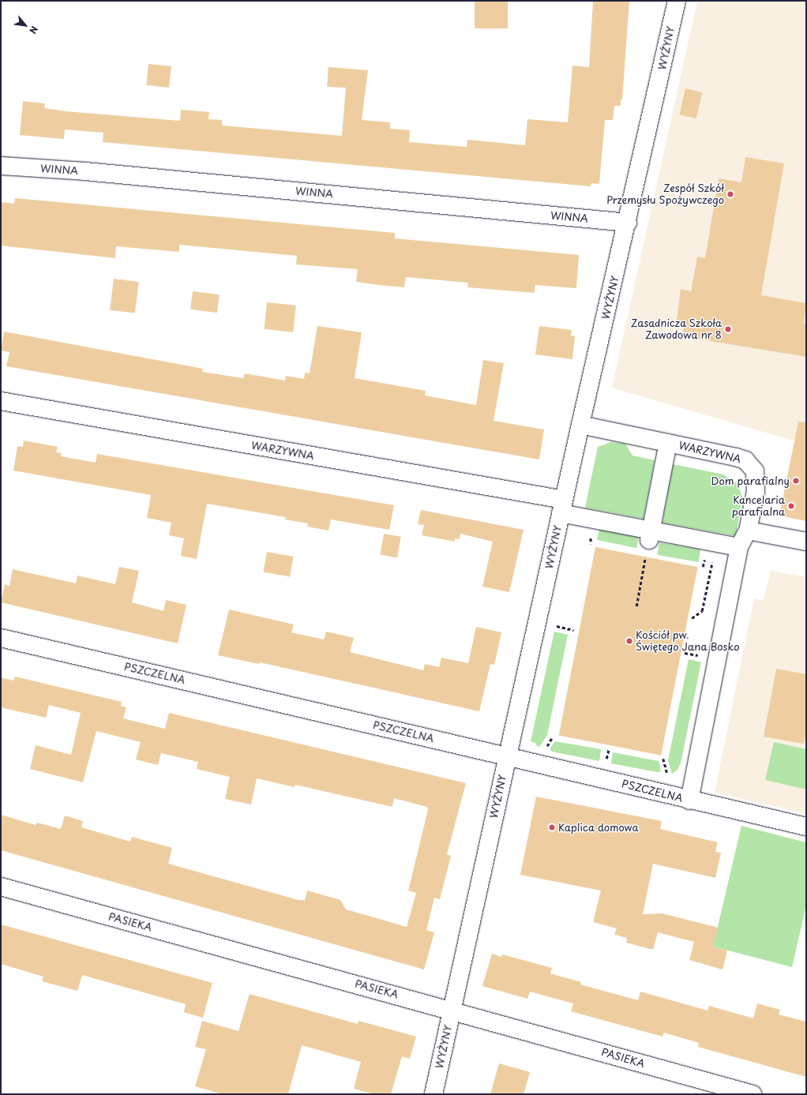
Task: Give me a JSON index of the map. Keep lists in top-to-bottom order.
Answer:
{
  "streets": {
    "street": [
      "WYŻYNY",
      "WINNA",
      "WARZYWNA",
      "PSZCZELNA",
      "PASIEKA"
    ]
  },
  "crossings": [
    ["WYŻYNY", "WINNA"],
    ["WYŻYNY", "WARZYWNA"],
    ["WYŻYNY", "PSZCZELNA"],
    ["WYŻYNY", "PASIEKA"],
    ["WARZYWNA", "PSZCZELNA"]
  ],
  "places": [
    "Zespół Szkół Przemysłu Spożywczego",
    "Zasadnicza Szkoła Zawodowa nr 8",
    "Dom parafialny",
    "Kancelaria parafialna",
    "Kościół pw. Świętego Jana Bosko",
    "Kaplica domowa"
  ],
  "north": "bottom right"
}
